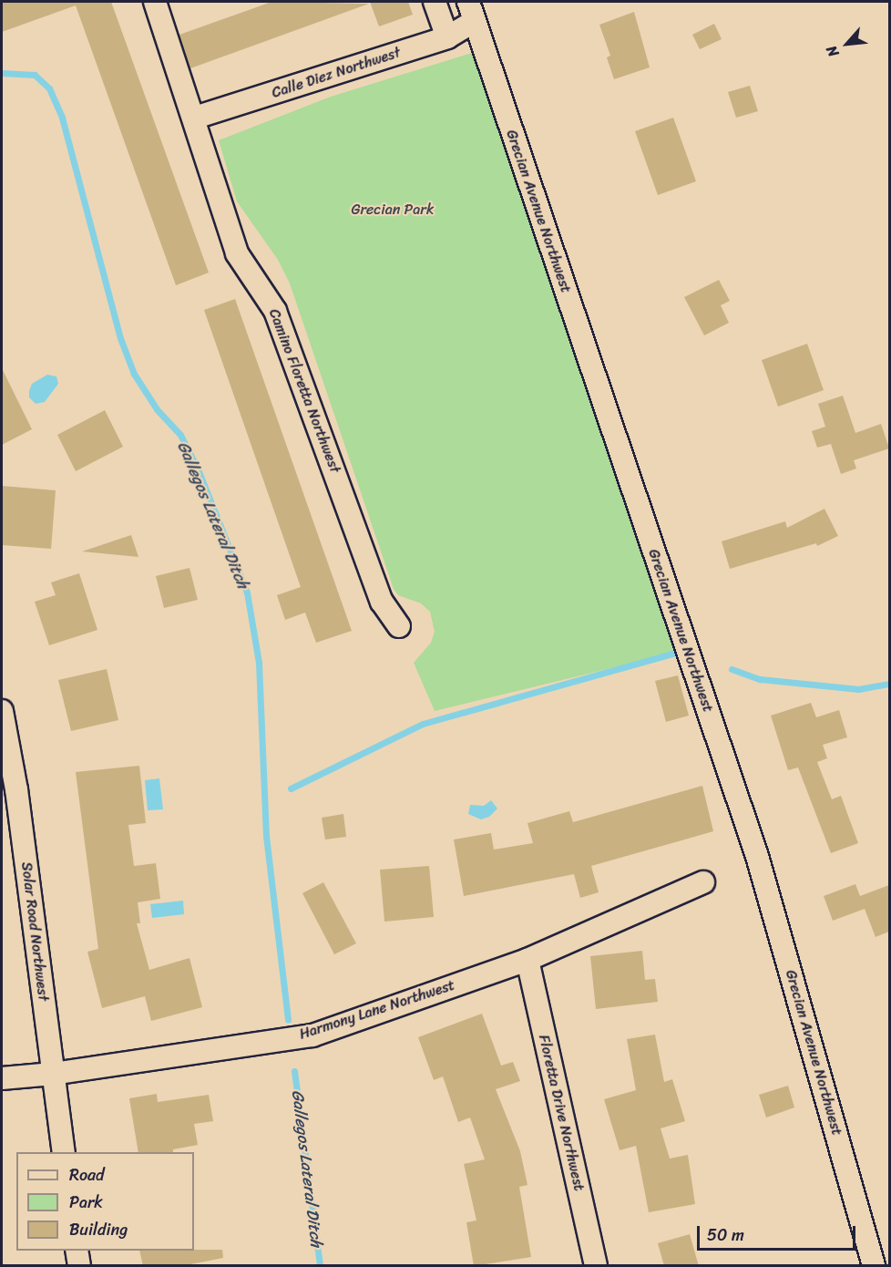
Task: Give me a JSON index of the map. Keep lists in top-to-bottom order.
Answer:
{
  "streets": {
    "street": [
      "Calle Diez Northwest",
      "Grecian Avenue Northwest",
      "Camino Floretta Northwest",
      "Solar Road Northwest",
      "Harmony Lane Northwest",
      "Floretta Drive Northwest"
    ]
  },
  "crossings": [
    ["Calle Diez Northwest", "Grecian Avenue Northwest"],
    ["Calle Diez Northwest", "Camino Floretta Northwest"],
    ["Solar Road Northwest", "Harmony Lane Northwest"],
    ["Harmony Lane Northwest", "Floretta Drive Northwest"]
  ],
  "water": ["Gallegos Lateral Ditch"],
  "parks": ["Grecian Park"],
  "legend": ["Road", "Park", "Building"],
  "scale_bar": "50 m",
  "north": "bottom left"
}
